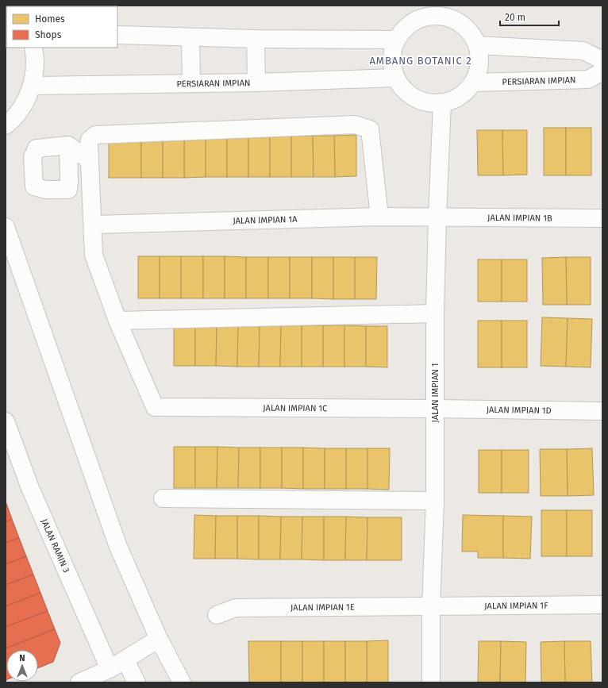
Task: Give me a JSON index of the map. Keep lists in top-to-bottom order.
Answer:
{
  "streets": {
    "street": [
      "PERSIARAN IMPIAN",
      "JALAN IMPIAN 1B",
      "JALAN IMPIAN 1A",
      "JALAN IMPIAN 1",
      "JALAN IMPIAN 1C",
      "JALAN IMPIAN 1D",
      "JALAN RAMIN 3",
      "JALAN IMPIAN 1F",
      "JALAN IMPIAN 1E"
    ]
  },
  "crossings": [
    ["PERSIARAN IMPIAN", "JALAN IMPIAN 1"],
    ["JALAN IMPIAN 1B", "JALAN IMPIAN 1A"],
    ["JALAN IMPIAN 1B", "JALAN IMPIAN 1"],
    ["JALAN IMPIAN 1A", "JALAN IMPIAN 1"],
    ["JALAN IMPIAN 1", "JALAN IMPIAN 1C"],
    ["JALAN IMPIAN 1", "JALAN IMPIAN 1D"],
    ["JALAN IMPIAN 1", "JALAN IMPIAN 1F"],
    ["JALAN IMPIAN 1", "JALAN IMPIAN 1E"],
    ["JALAN IMPIAN 1C", "JALAN IMPIAN 1D"],
    ["JALAN IMPIAN 1F", "JALAN IMPIAN 1E"]
  ],
  "districts": ["AMBANG BOTANIC 2"],
  "legend": ["Homes", "Shops"],
  "scale_bar": "20 m",
  "north": "top"
}
